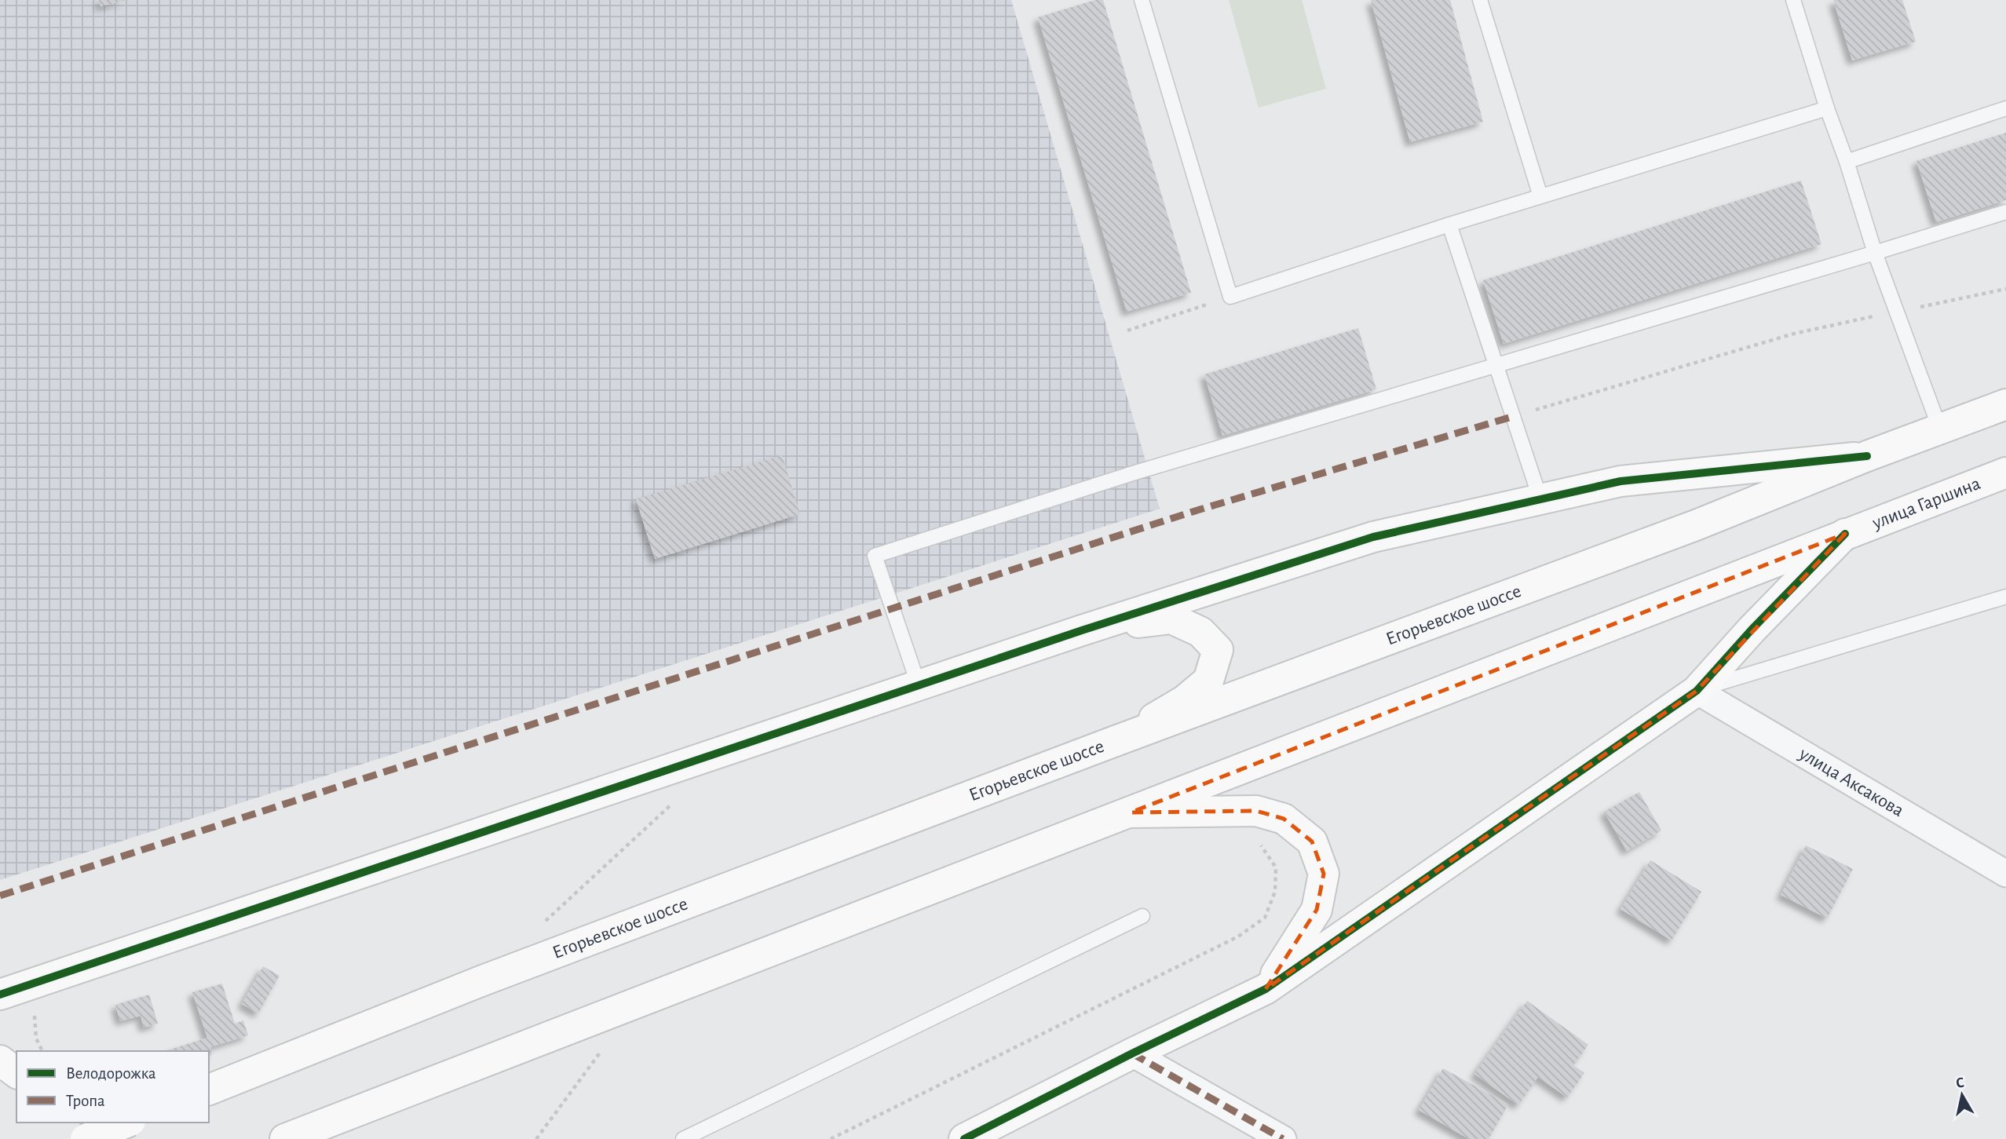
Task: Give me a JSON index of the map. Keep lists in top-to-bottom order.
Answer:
{
  "streets": {
    "main road": ["улица Гаршина", "Егорьевское шоссе"],
    "street": ["улица Аксакова"]
  },
  "legend": ["Велодорожка", "Тропа"],
  "north": "top"
}
